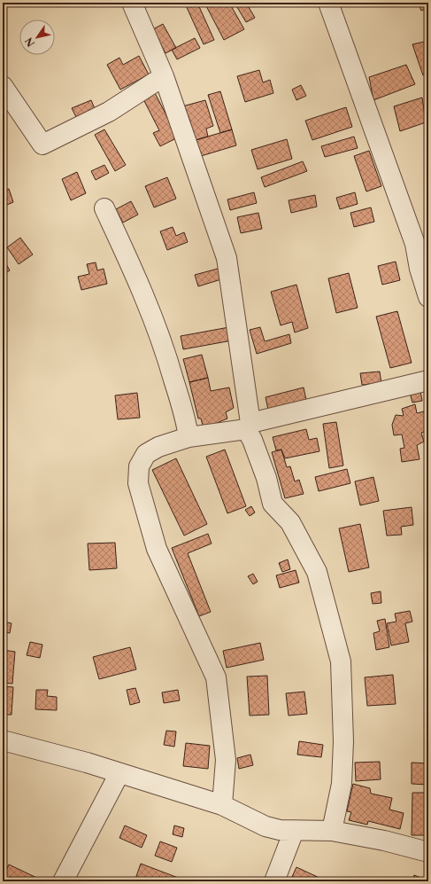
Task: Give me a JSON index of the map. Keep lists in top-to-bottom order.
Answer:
{
  "north": "bottom left"
}
